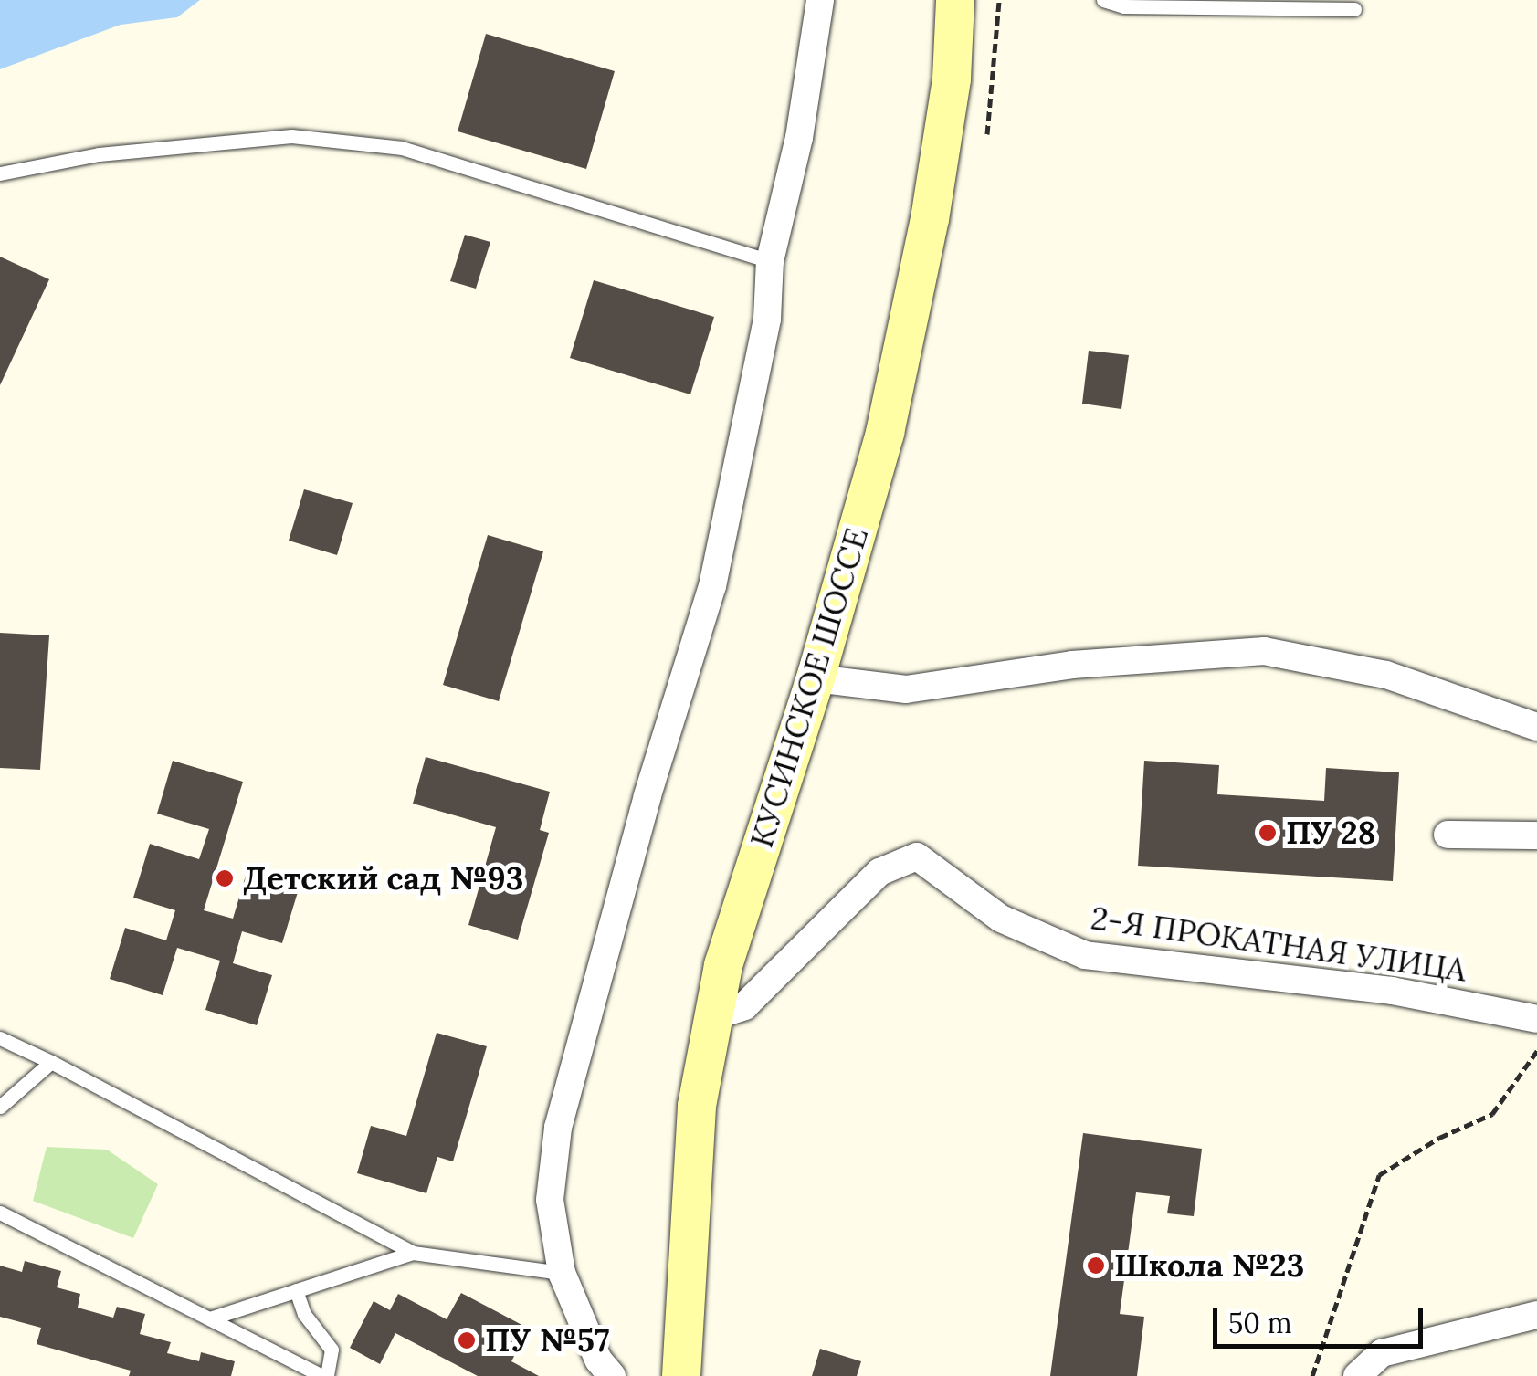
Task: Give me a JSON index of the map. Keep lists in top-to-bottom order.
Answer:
{
  "streets": {
    "main road": ["КУСИНСКОЕ ШОССЕ"],
    "street": ["2-Я ПРОКАТНАЯ УЛИЦА"]
  },
  "crossings": [
    ["КУСИНСКОЕ ШОССЕ", "2-Я ПРОКАТНАЯ УЛИЦА"]
  ],
  "places": [
    "ПУ 28",
    "Детский сад №93",
    "Школа №23",
    "ПУ №57"
  ],
  "scale_bar": "50 m"
}
